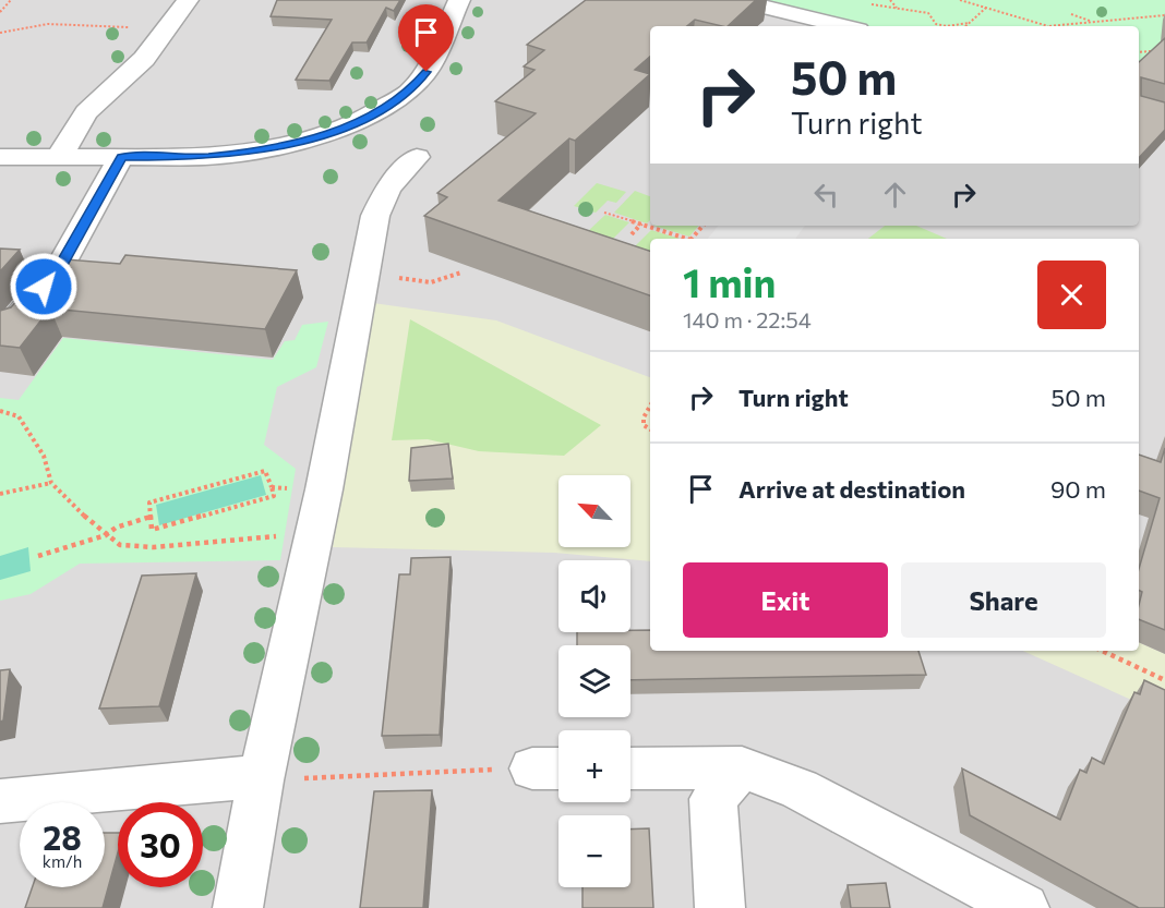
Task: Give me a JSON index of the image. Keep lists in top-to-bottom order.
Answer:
{
  "north": "top left",
  "page": {
    "turn": ["50 m", "Turn right"],
    "heading": ["1 min", "140 m · 22:54"],
    "list": [
      {
        "name": "Turn right",
        "value": "50 m"
      },
      {
        "name": "Arrive at destination",
        "value": "90 m"
      }
    ],
    "map_buttons": ["+", "−"],
    "buttons": ["Exit", "Share"],
    "speed": "28 km/h",
    "limit": "30"
  }
}
